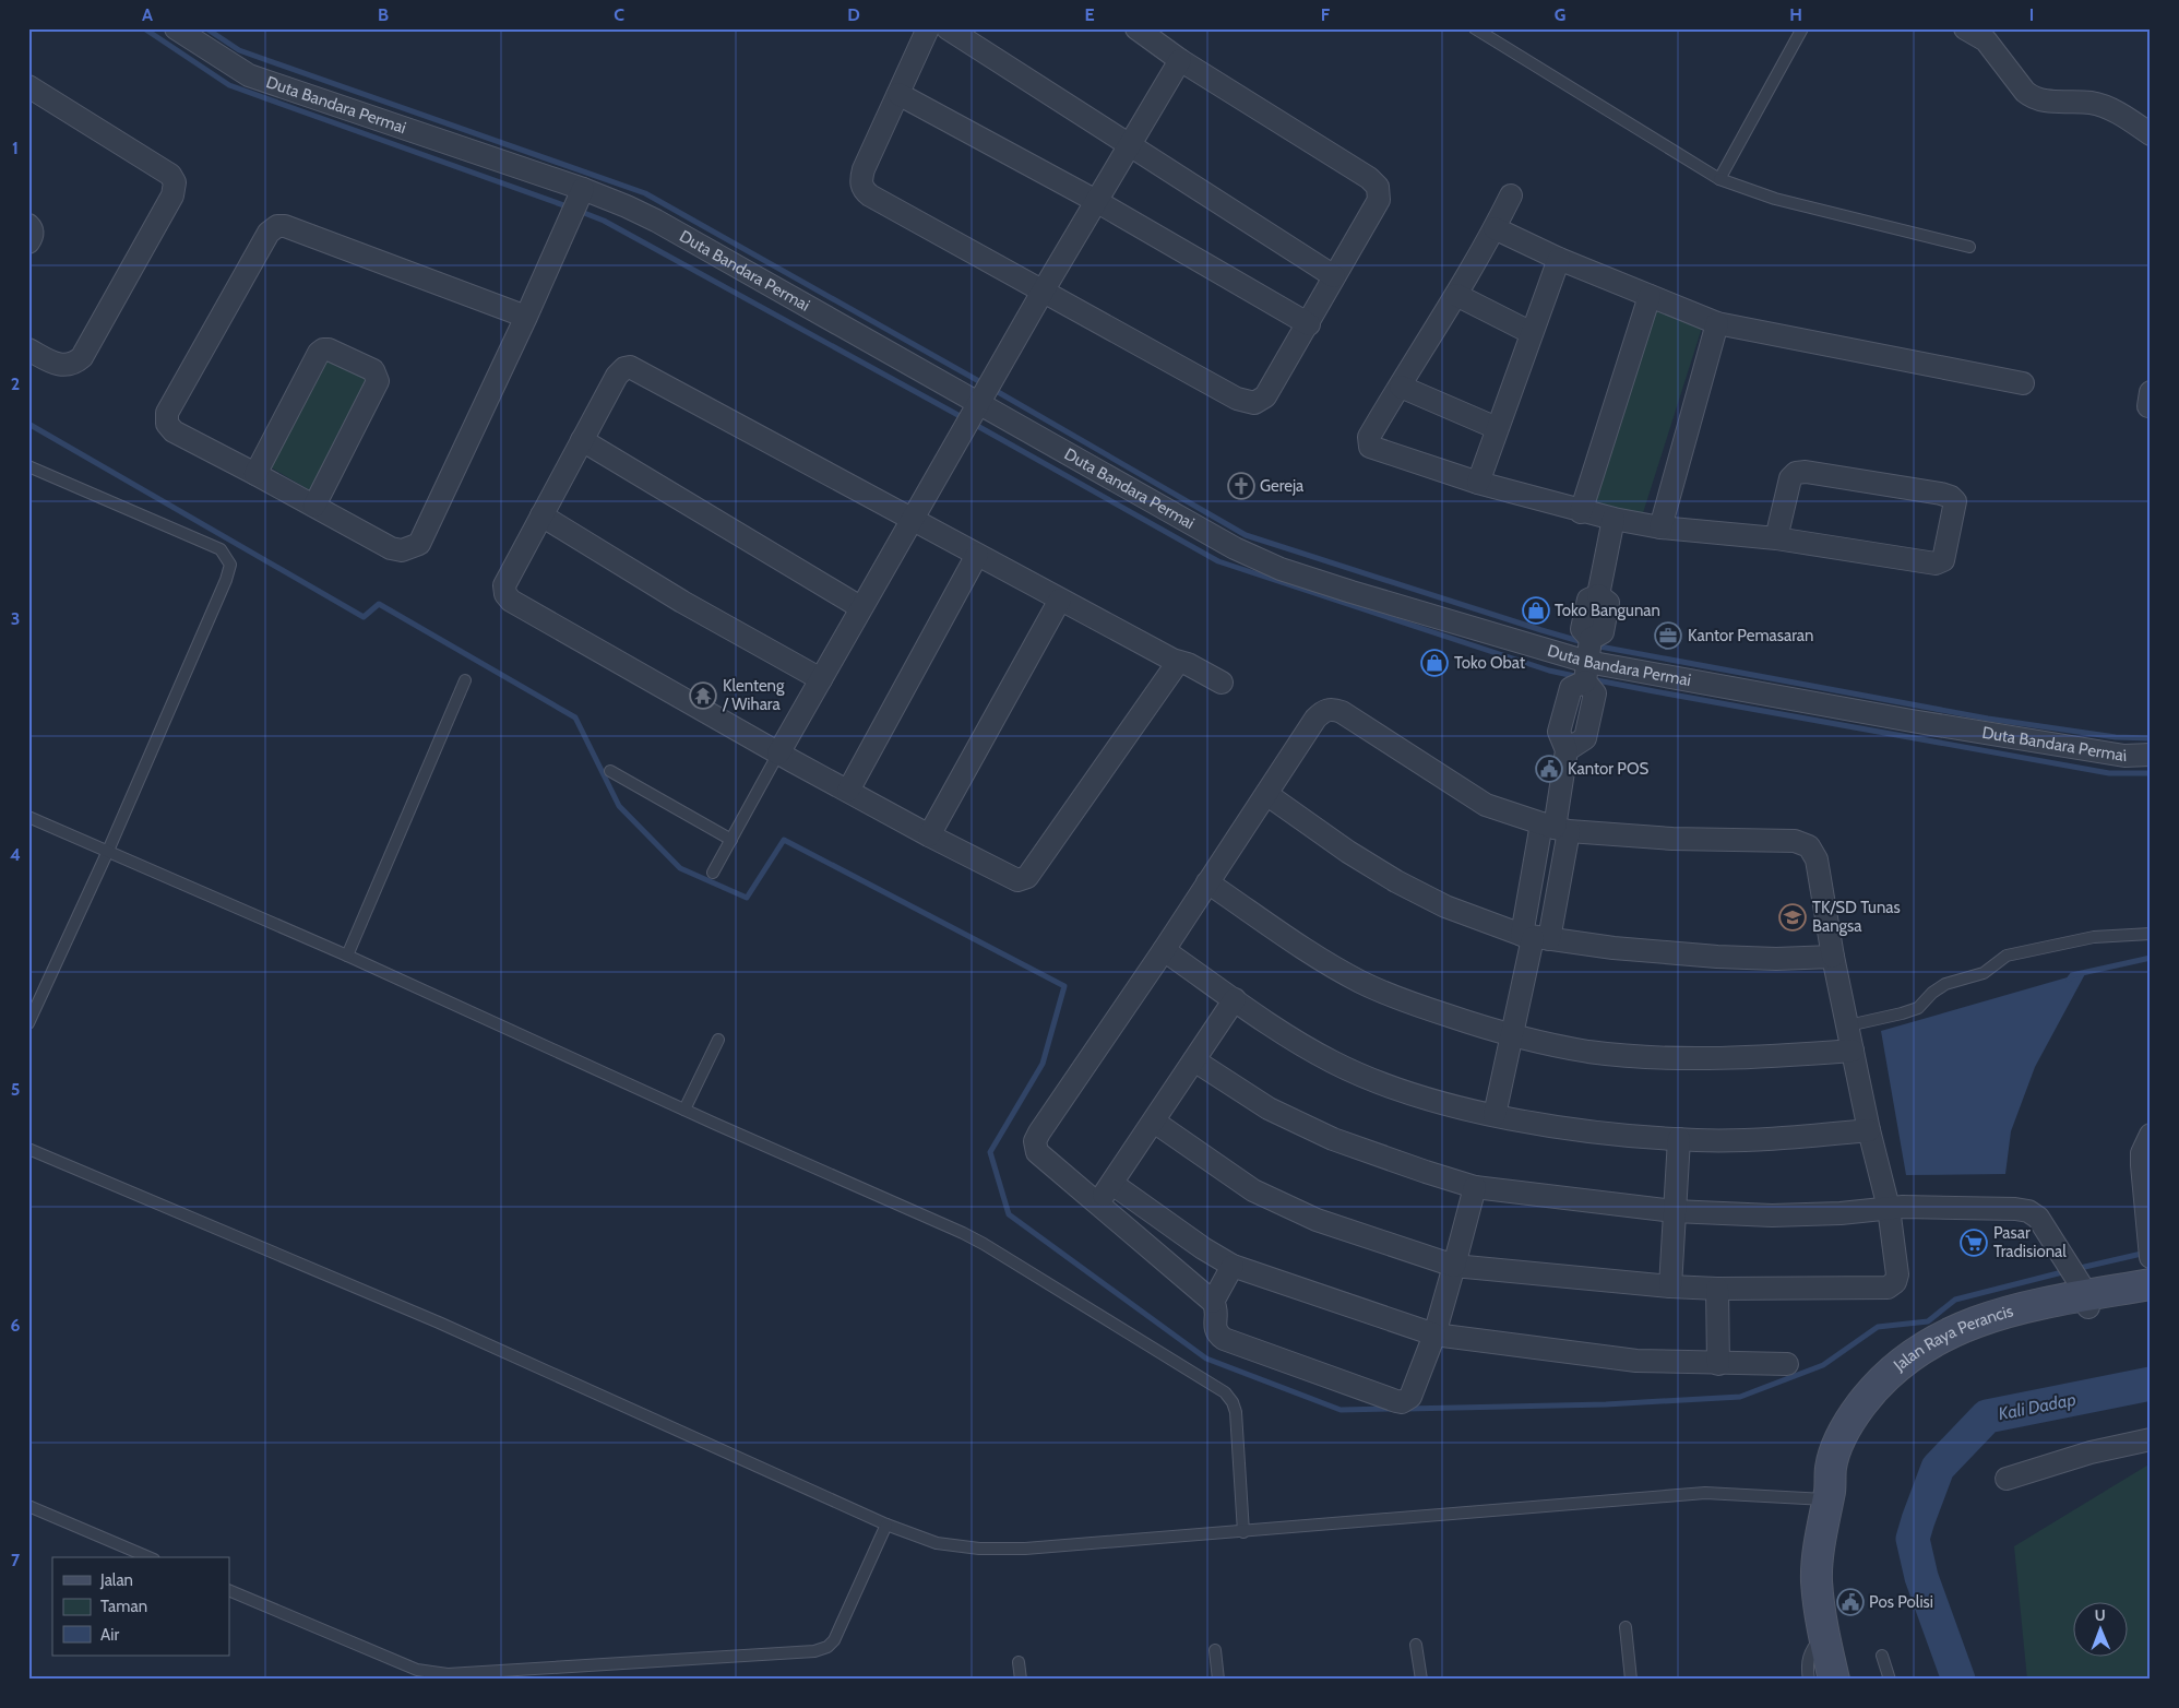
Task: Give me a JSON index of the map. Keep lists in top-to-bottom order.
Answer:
{
  "streets": {
    "street": ["Duta Bandara Permai", "Jalan Raya Perancis"]
  },
  "water": ["Kali Dadap"],
  "places": {
    "church": ["Gereja"],
    "shop": ["Toko Bangunan", "Toko Obat"],
    "office": ["Kantor Pemasaran"],
    "temple": ["Klenteng / Wihara"],
    "public building": ["Kantor POS", "Pos Polisi"],
    "school or university": ["TK/SD Tunas Bangsa"],
    "supermarket": ["Pasar Tradisional"]
  },
  "legend": ["Jalan", "Taman", "Air"],
  "north": "top",
  "grid": {
    "columns": [
      "A",
      "B",
      "C",
      "D",
      "E",
      "F",
      "G",
      "H",
      "I"
    ],
    "rows": [
      "1",
      "2",
      "3",
      "4",
      "5",
      "6",
      "7"
    ]
  }
}
